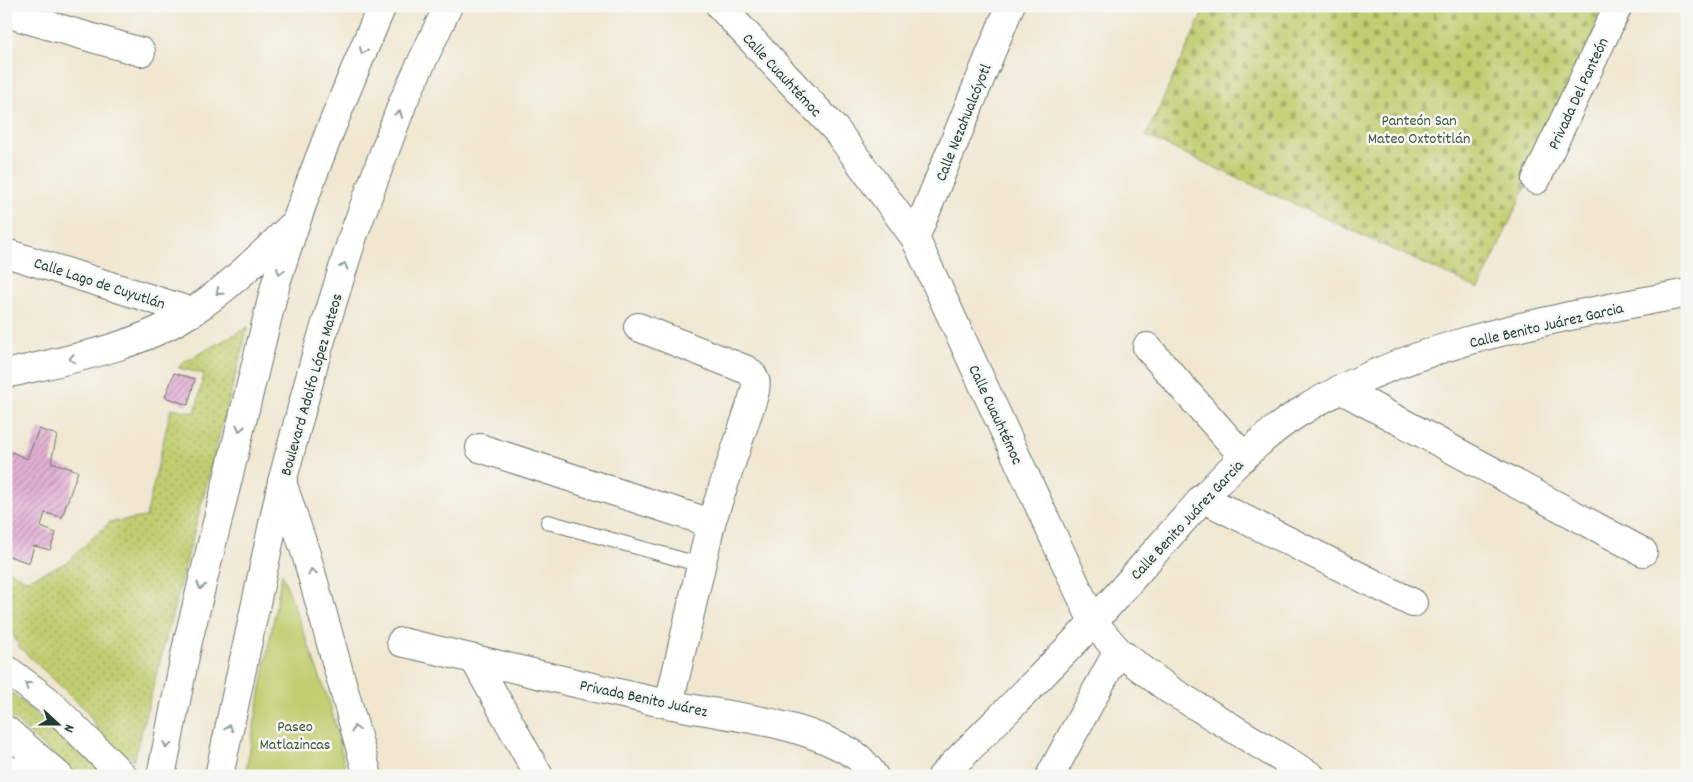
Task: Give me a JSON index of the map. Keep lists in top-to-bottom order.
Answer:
{
  "streets": {
    "main road": [
      "Calle Cuauhtémoc",
      "Privada Del Panteón",
      "Calle Nezahualcóyotl",
      "Calle Lago de Cuyutlán",
      "Calle Benito Juárez Garcia",
      "Boulevard Adolfo López Mateos",
      "Privada Benito Juárez"
    ]
  },
  "crossings": [
    ["Calle Cuauhtémoc", "Calle Nezahualcóyotl"],
    ["Calle Cuauhtémoc", "Calle Benito Juárez Garcia"]
  ],
  "parks": ["Panteón San Mateo Oxtotitlán", "Paseo Matlazincas"],
  "north": "right"
}
